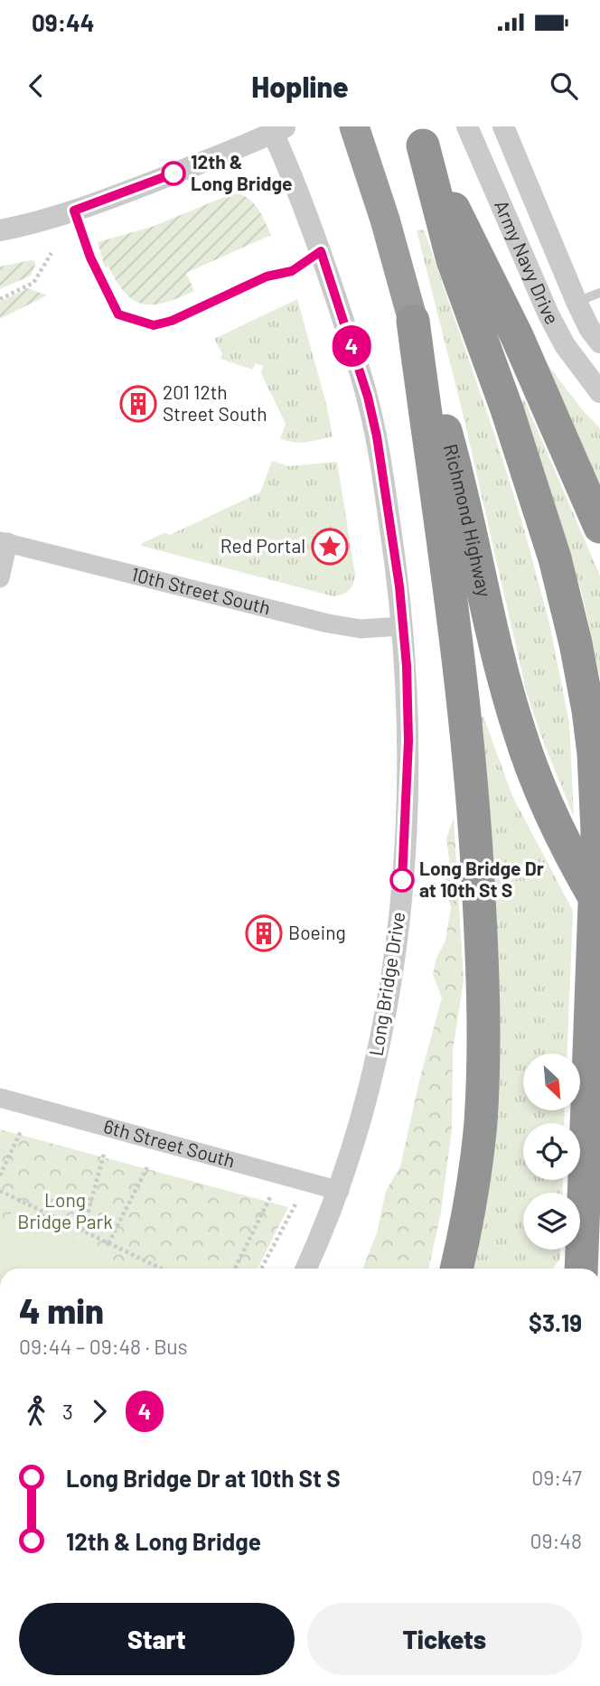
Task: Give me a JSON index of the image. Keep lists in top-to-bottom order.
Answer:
{
  "streets": {
    "highway": ["Richmond Highway"],
    "street": [
      "Army Navy Drive",
      "10th Street South",
      "Long Bridge Drive",
      "6th Street South"
    ]
  },
  "crossings": [
    ["10th Street South", "Long Bridge Drive"],
    ["Long Bridge Drive", "6th Street South"]
  ],
  "parks": ["Long Bridge Park"],
  "places": {
    "other": ["12th & Long Bridge", "Long Bridge Dr at 10th St S"],
    "building": ["201 12th Street South", "Boeing"],
    "place": ["Red Portal"]
  },
  "lines": ["bus line 4"],
  "north": "bottom right",
  "page": {
    "status": "09:44",
    "header": "Hopline",
    "on_map": "4",
    "heading": ["4 min", "09:44 – 09:48 · Bus", "$3.19"],
    "legs": ["3", "4"],
    "list": [
      {
        "name": "Long Bridge Dr at 10th St S",
        "value": "09:47"
      },
      {
        "name": "12th & Long Bridge",
        "value": "09:48"
      }
    ],
    "buttons": ["Start", "Tickets"]
  }
}
